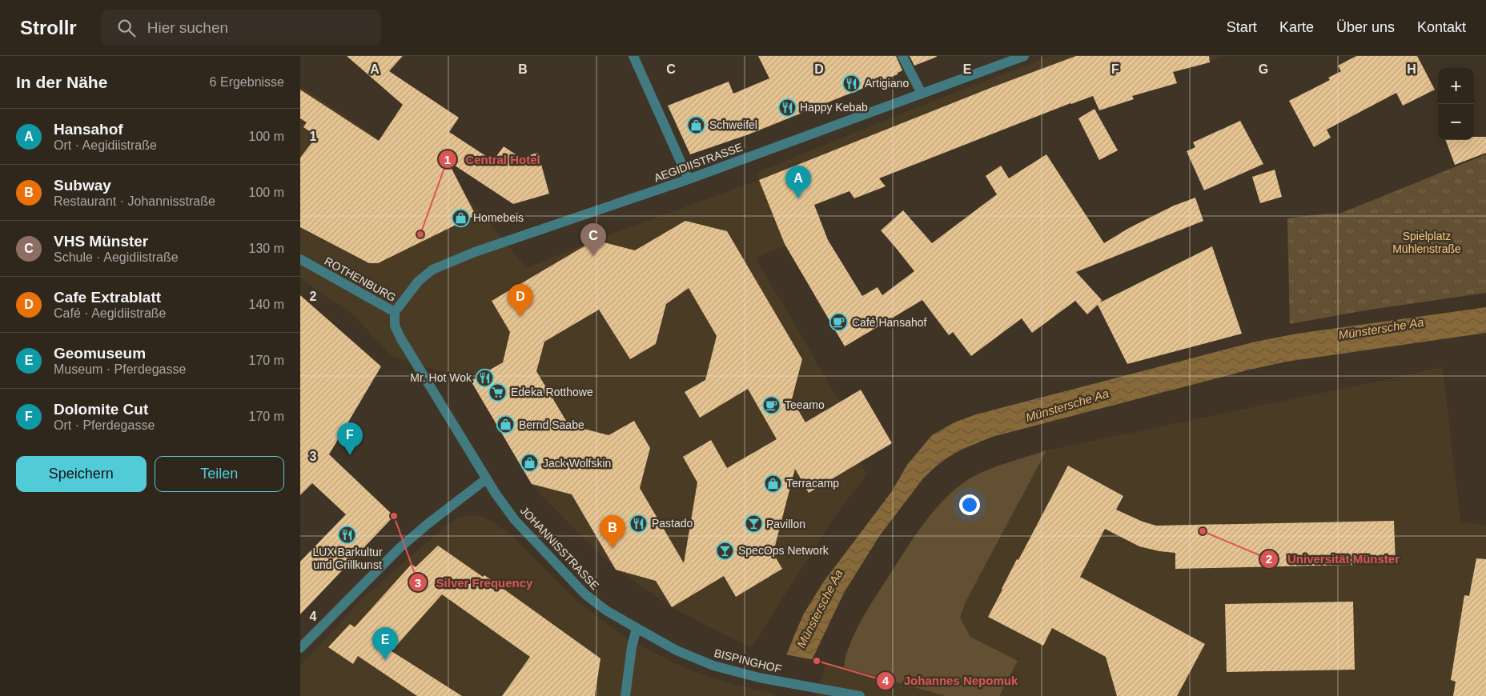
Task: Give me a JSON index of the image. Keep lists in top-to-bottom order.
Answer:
{
  "streets": {
    "street": [
      "AEGIDIISTRASSE",
      "ROTHENBURG",
      "JOHANNISSTRASSE",
      "BISPINGHOF"
    ]
  },
  "crossings": [
    ["AEGIDIISTRASSE", "ROTHENBURG"],
    ["ROTHENBURG", "JOHANNISSTRASSE"],
    ["JOHANNISSTRASSE", "BISPINGHOF"]
  ],
  "water": ["Münstersche Aa"],
  "parks": ["Spielplatz Mühlenstraße"],
  "places": {
    "restaurant": [
      "Artigiano",
      "Happy Kebab",
      "Mr. Hot Wok",
      "Pastado",
      "LUX Barkultur und Grillkunst"
    ],
    "shop": [
      "Schweifel",
      "Homebeis",
      "Bernd Saabe",
      "Jack Wolfskin",
      "Terracamp"
    ],
    "other": [
      "Central Hotel",
      "Silver Frequency",
      "Universität Münster",
      "Johannes Nepomuk"
    ],
    "cafe": ["Café Hansahof", "Teeamo"],
    "supermarket": ["Edeka Rotthowe"],
    "bar": ["Pavillon", "SpecOps Network"]
  },
  "page": {
    "header": "Strollr",
    "search": "Hier suchen",
    "nav": [
      "Start",
      "Karte",
      "Über uns",
      "Kontakt"
    ],
    "heading": ["In der Nähe", "6 Ergebnisse"],
    "map_buttons": ["+", "−"],
    "list": [
      {
        "mark": "A",
        "name": "Hansahof",
        "note": "Ort · Aegidiistraße",
        "value": "100 m"
      },
      {
        "mark": "B",
        "name": "Subway",
        "note": "Restaurant · Johannisstraße",
        "value": "100 m"
      },
      {
        "mark": "C",
        "name": "VHS Münster",
        "note": "Schule · Aegidiistraße",
        "value": "130 m"
      },
      {
        "mark": "D",
        "name": "Cafe Extrablatt",
        "note": "Café · Aegidiistraße",
        "value": "140 m"
      },
      {
        "mark": "E",
        "name": "Geomuseum",
        "note": "Museum · Pferdegasse",
        "value": "170 m"
      },
      {
        "mark": "F",
        "name": "Dolomite Cut",
        "note": "Ort · Pferdegasse",
        "value": "170 m"
      }
    ],
    "pins": [
      "A",
      "C",
      "D",
      "F",
      "B",
      "E"
    ],
    "buttons": ["Speichern", "Teilen"]
  },
  "grid": {
    "columns": [
      "A",
      "B",
      "C",
      "D",
      "E",
      "F",
      "G",
      "H"
    ],
    "rows": [
      "1",
      "2",
      "3",
      "4"
    ]
  }
}
